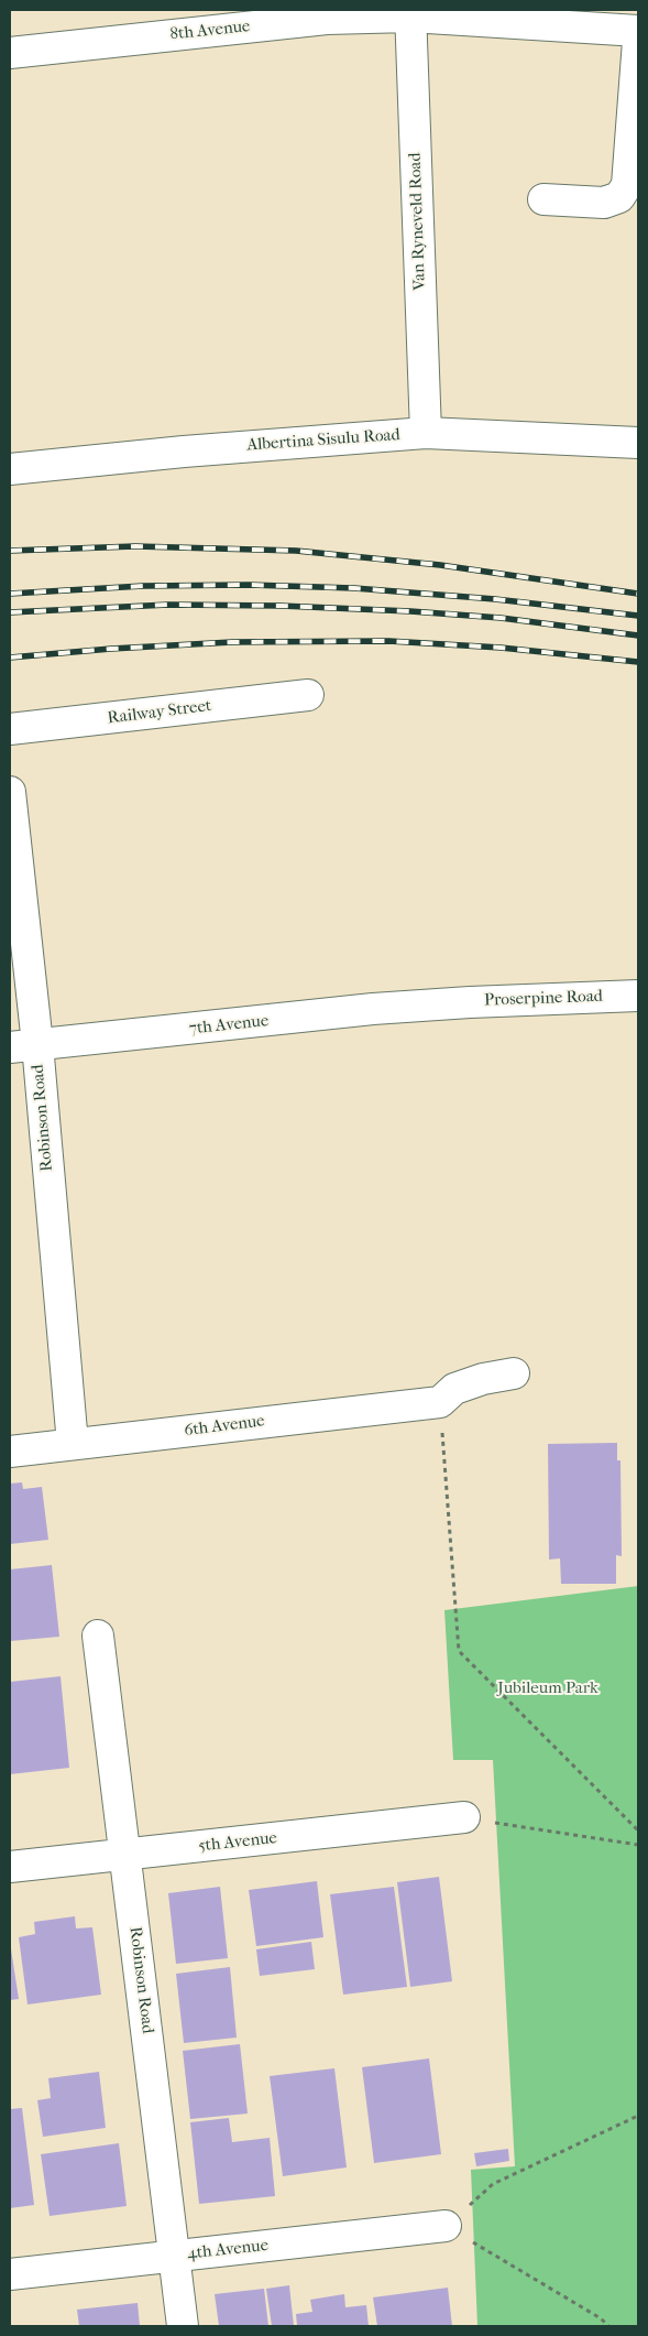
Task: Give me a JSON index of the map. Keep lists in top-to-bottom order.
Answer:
{
  "streets": {
    "street": [
      "8th Avenue",
      "Van Ryneveld Road",
      "Albertina Sisulu Road",
      "Railway Street",
      "Proserpine Road",
      "7th Avenue",
      "Robinson Road",
      "6th Avenue",
      "5th Avenue",
      "4th Avenue"
    ]
  },
  "crossings": [
    ["8th Avenue", "Van Ryneveld Road"],
    ["Van Ryneveld Road", "Albertina Sisulu Road"],
    ["Proserpine Road", "7th Avenue"],
    ["7th Avenue", "Robinson Road"],
    ["Robinson Road", "6th Avenue"],
    ["Robinson Road", "5th Avenue"],
    ["Robinson Road", "4th Avenue"]
  ],
  "parks": ["Jubileum Park"]
}
